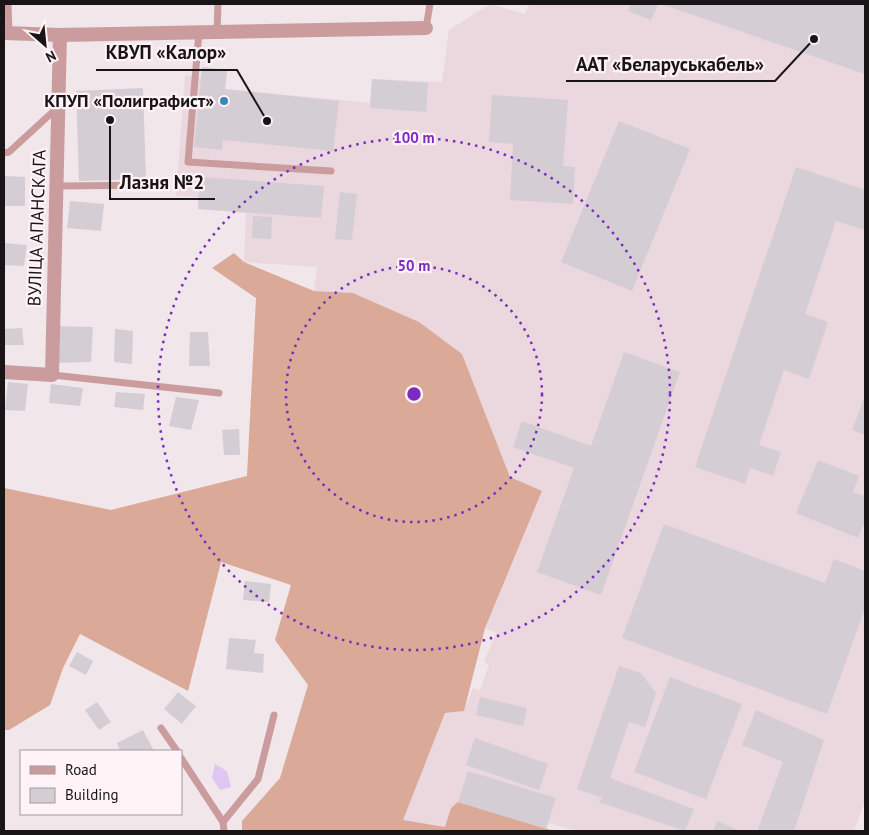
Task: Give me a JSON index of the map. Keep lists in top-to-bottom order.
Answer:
{
  "streets": {
    "street": ["ВУЛІЦА АПАНСКАГА"]
  },
  "places": [
    "ААТ «Беларуськабель»",
    "КПУП «Полиграфист»",
    "Лазня №2",
    "КВУП «Калор»"
  ],
  "legend": ["Road", "Building"],
  "north": "bottom right",
  "rings": ["100 m", "50 m"]
}
